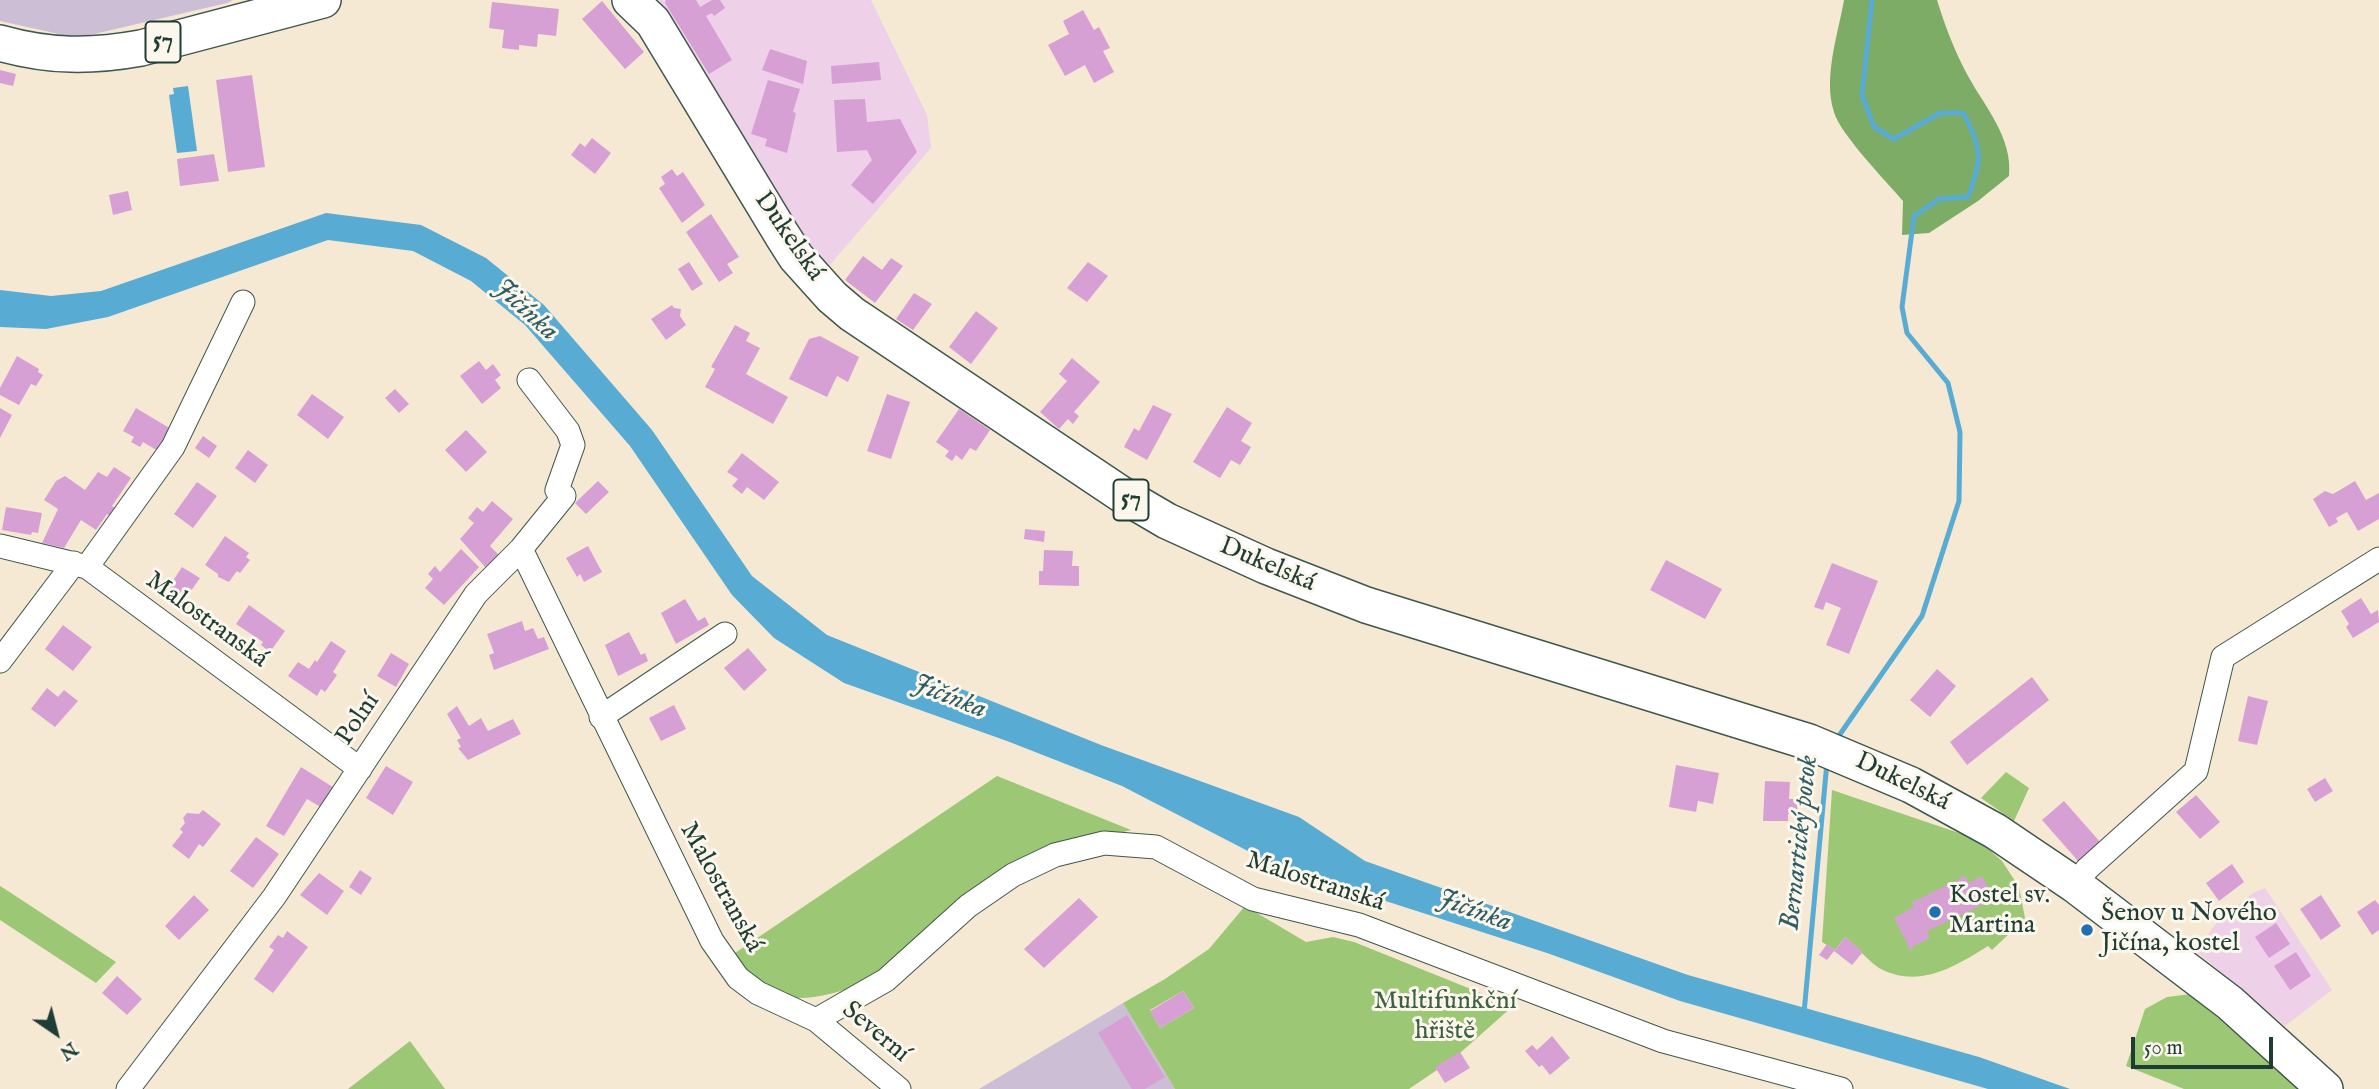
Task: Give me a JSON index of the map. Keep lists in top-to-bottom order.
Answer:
{
  "streets": {
    "main road": ["57", "Dukelská"],
    "street": ["Malostranská", "Polní", "Severní"]
  },
  "crossings": [
    ["Malostranská", "Polní"],
    ["Malostranská", "Severní"]
  ],
  "water": ["Jičínka", "Bernartický potok"],
  "parks": ["Multifunkční hřiště"],
  "places": ["Kostel sv. Martina", "Šenov u Nového Jičína, kostel"],
  "scale_bar": "50 m",
  "north": "bottom right"
}
